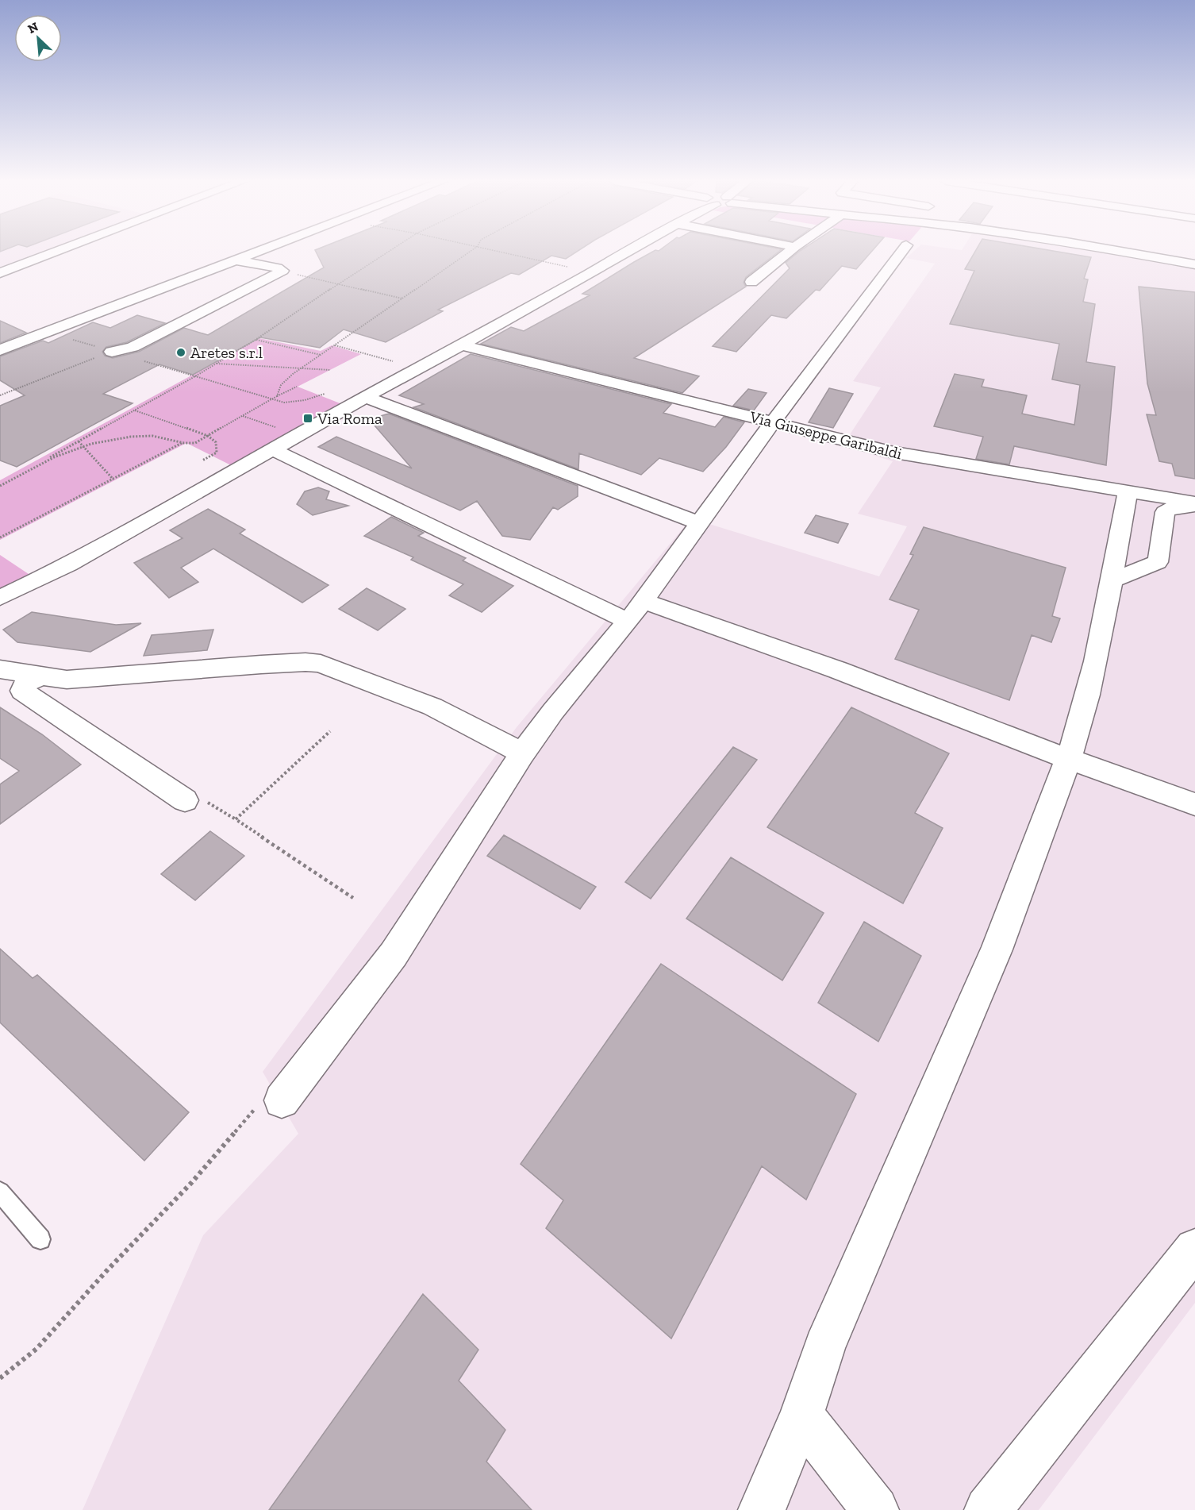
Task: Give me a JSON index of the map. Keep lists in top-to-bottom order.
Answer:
{
  "streets": {
    "street": ["Via Giuseppe Garibaldi"]
  },
  "places": {
    "other": ["Aretes s.r.l"],
    "transit": ["Via Roma"]
  },
  "north": "top left"
}
